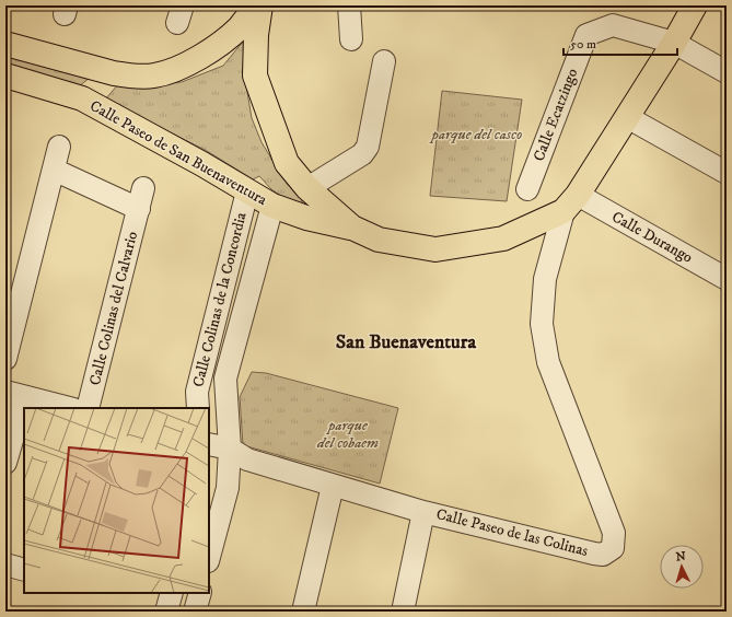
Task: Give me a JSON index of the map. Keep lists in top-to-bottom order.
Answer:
{
  "streets": {
    "main road": ["Calle Paseo de San Buenaventura"],
    "street": [
      "Calle Ecatzingo",
      "Calle Durango",
      "Calle Colinas de la Concordia",
      "Calle Colinas del Calvario",
      "Calle Paseo de las Colinas"
    ]
  },
  "crossings": [
    ["Calle Paseo de San Buenaventura", "Calle Durango"],
    ["Calle Paseo de San Buenaventura", "Calle Colinas de la Concordia"],
    ["Calle Paseo de San Buenaventura", "Calle Paseo de las Colinas"],
    ["Calle Durango", "Calle Paseo de las Colinas"],
    ["Calle Colinas de la Concordia", "Calle Paseo de las Colinas"]
  ],
  "districts": ["San Buenaventura"],
  "parks": ["parque del casco", "parque del cobaem"],
  "scale_bar": "50 m",
  "north": "top"
}
